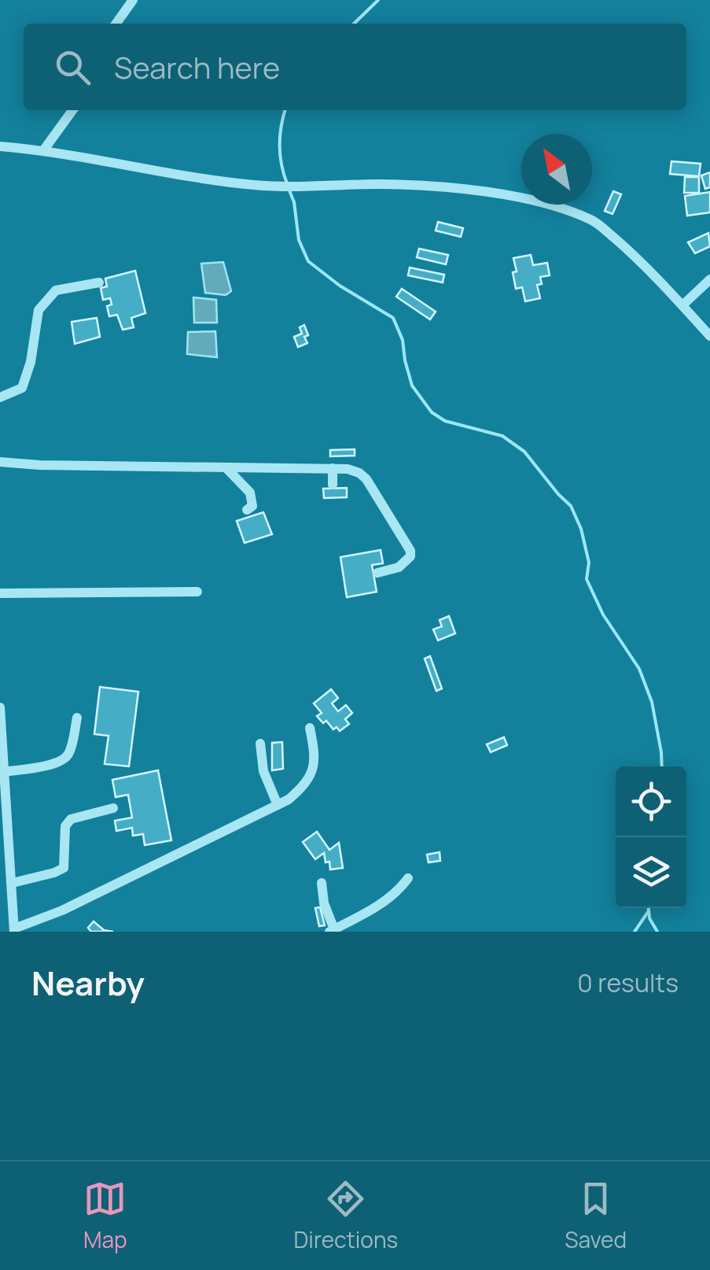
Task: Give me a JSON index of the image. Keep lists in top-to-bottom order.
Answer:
{
  "north": "top left",
  "page": {
    "search": "Search here",
    "heading": ["Nearby", "0 results"],
    "nav": ["Map", "Directions", "Saved"]
  }
}
